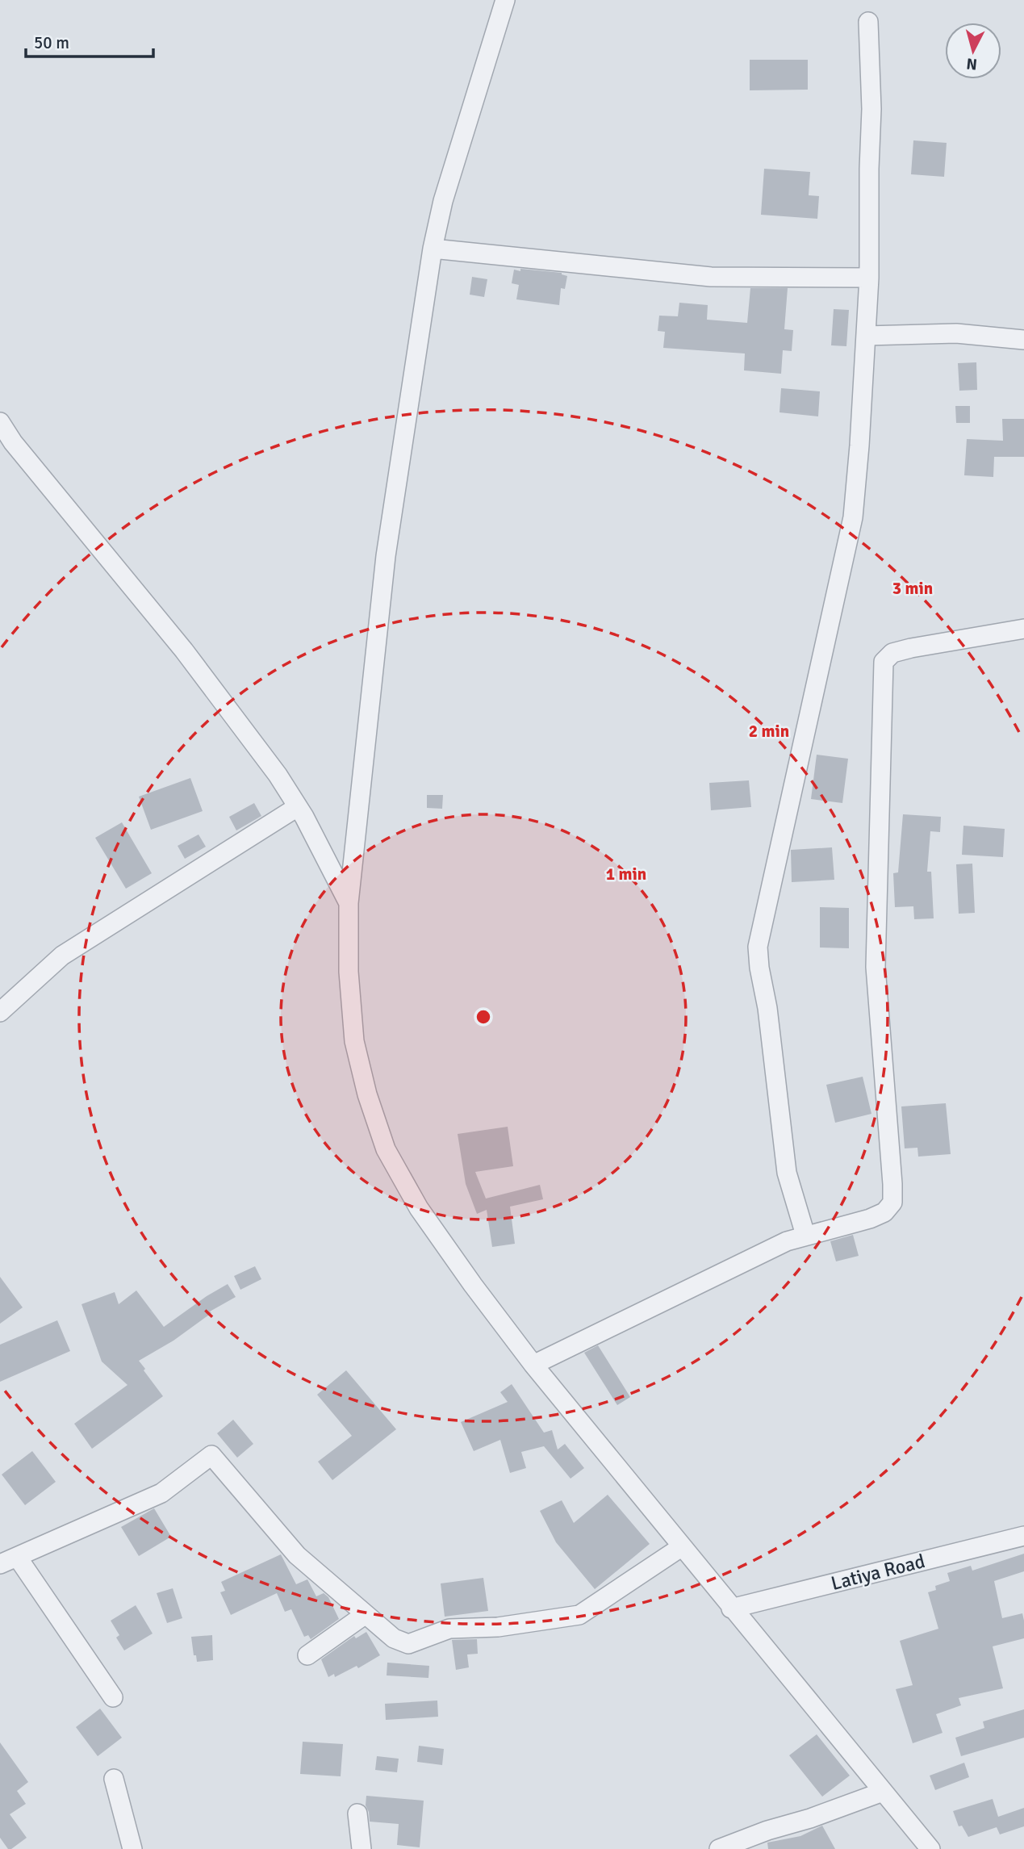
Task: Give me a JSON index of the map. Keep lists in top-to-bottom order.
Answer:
{
  "streets": {
    "street": ["Latiya Road"]
  },
  "scale_bar": "50 m",
  "north": "bottom",
  "rings": ["3 min", "2 min", "1 min"]
}
